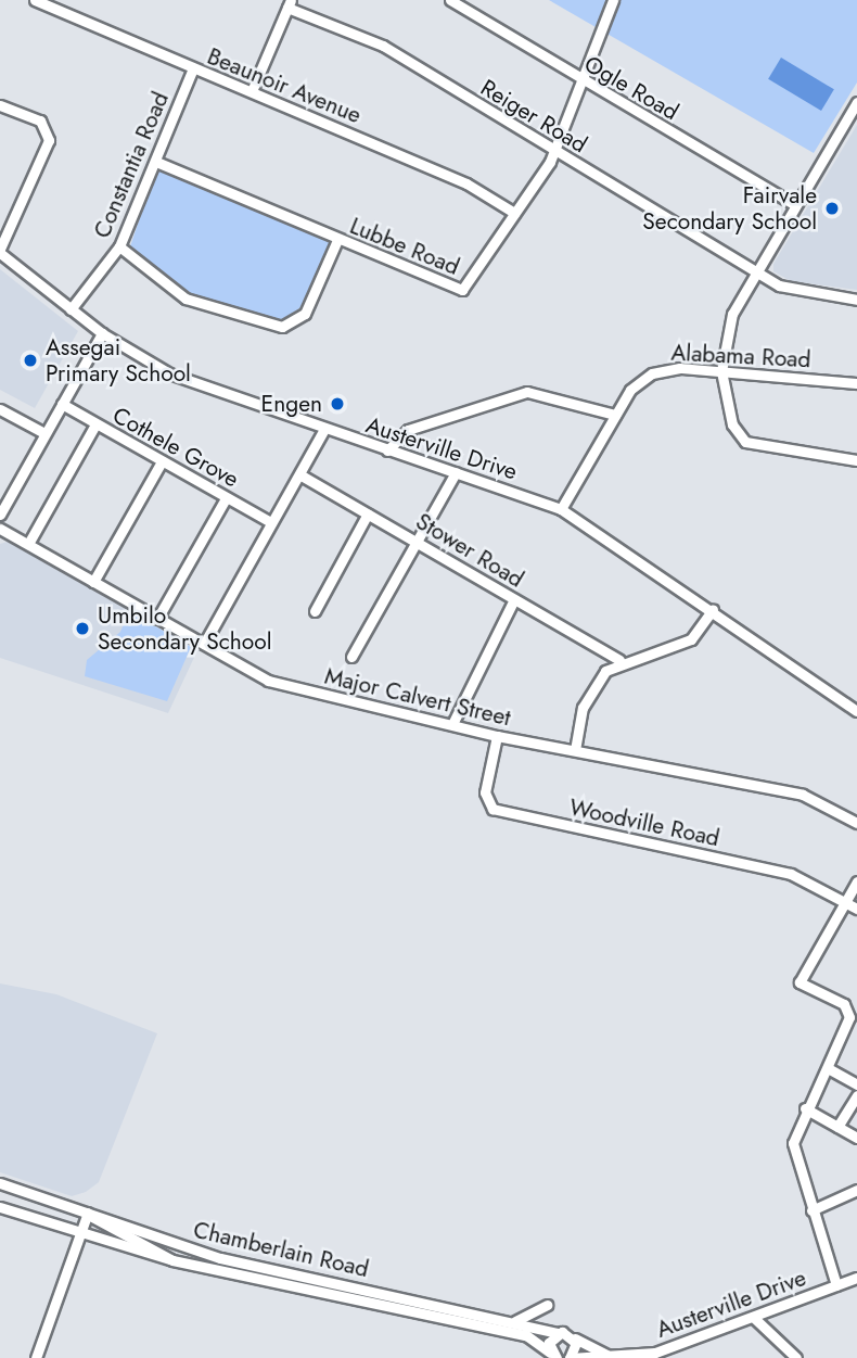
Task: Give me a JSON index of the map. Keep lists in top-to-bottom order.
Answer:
{
  "streets": {
    "street": [
      "Beaunoir Avenue",
      "Ogle Road",
      "Reiger Road",
      "Constantia Road",
      "Lubbe Road",
      "Alabama Road",
      "Cothele Grove",
      "Austerville Drive",
      "Stower Road",
      "Major Calvert Street",
      "Woodville Road",
      "Chamberlain Road"
    ]
  },
  "crossings": [
    ["Beaunoir Avenue", "Constantia Road"],
    ["Beaunoir Avenue", "Lubbe Road"],
    ["Ogle Road", "Lubbe Road"],
    ["Reiger Road", "Lubbe Road"],
    ["Constantia Road", "Lubbe Road"],
    ["Constantia Road", "Austerville Drive"],
    ["Alabama Road", "Austerville Drive"],
    ["Major Calvert Street", "Woodville Road"]
  ],
  "places": [
    "Fairvale Secondary School",
    "Assegai Primary School",
    "Engen",
    "Umbilo Secondary School"
  ]
}
